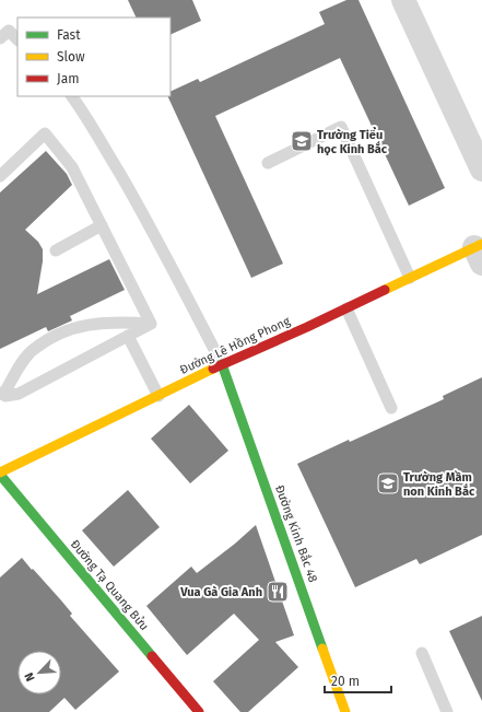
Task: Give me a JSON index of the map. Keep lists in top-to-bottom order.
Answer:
{
  "streets": {
    "street": ["Đường Lê Hồng Phong", "Đường Kinh Bắc 48", "Đường Tạ Quang Bửu"]
  },
  "crossings": [
    ["Đường Lê Hồng Phong", "Đường Kinh Bắc 48"],
    ["Đường Lê Hồng Phong", "Đường Tạ Quang Bửu"]
  ],
  "places": {
    "school or university": ["Trường Tiểu học Kinh Bắc", "Trường Mầm non Kinh Bắc"],
    "restaurant": ["Vua Gà Gia Anh"]
  },
  "legend": ["Fast", "Slow", "Jam"],
  "scale_bar": "20 m",
  "north": "bottom left"
}
